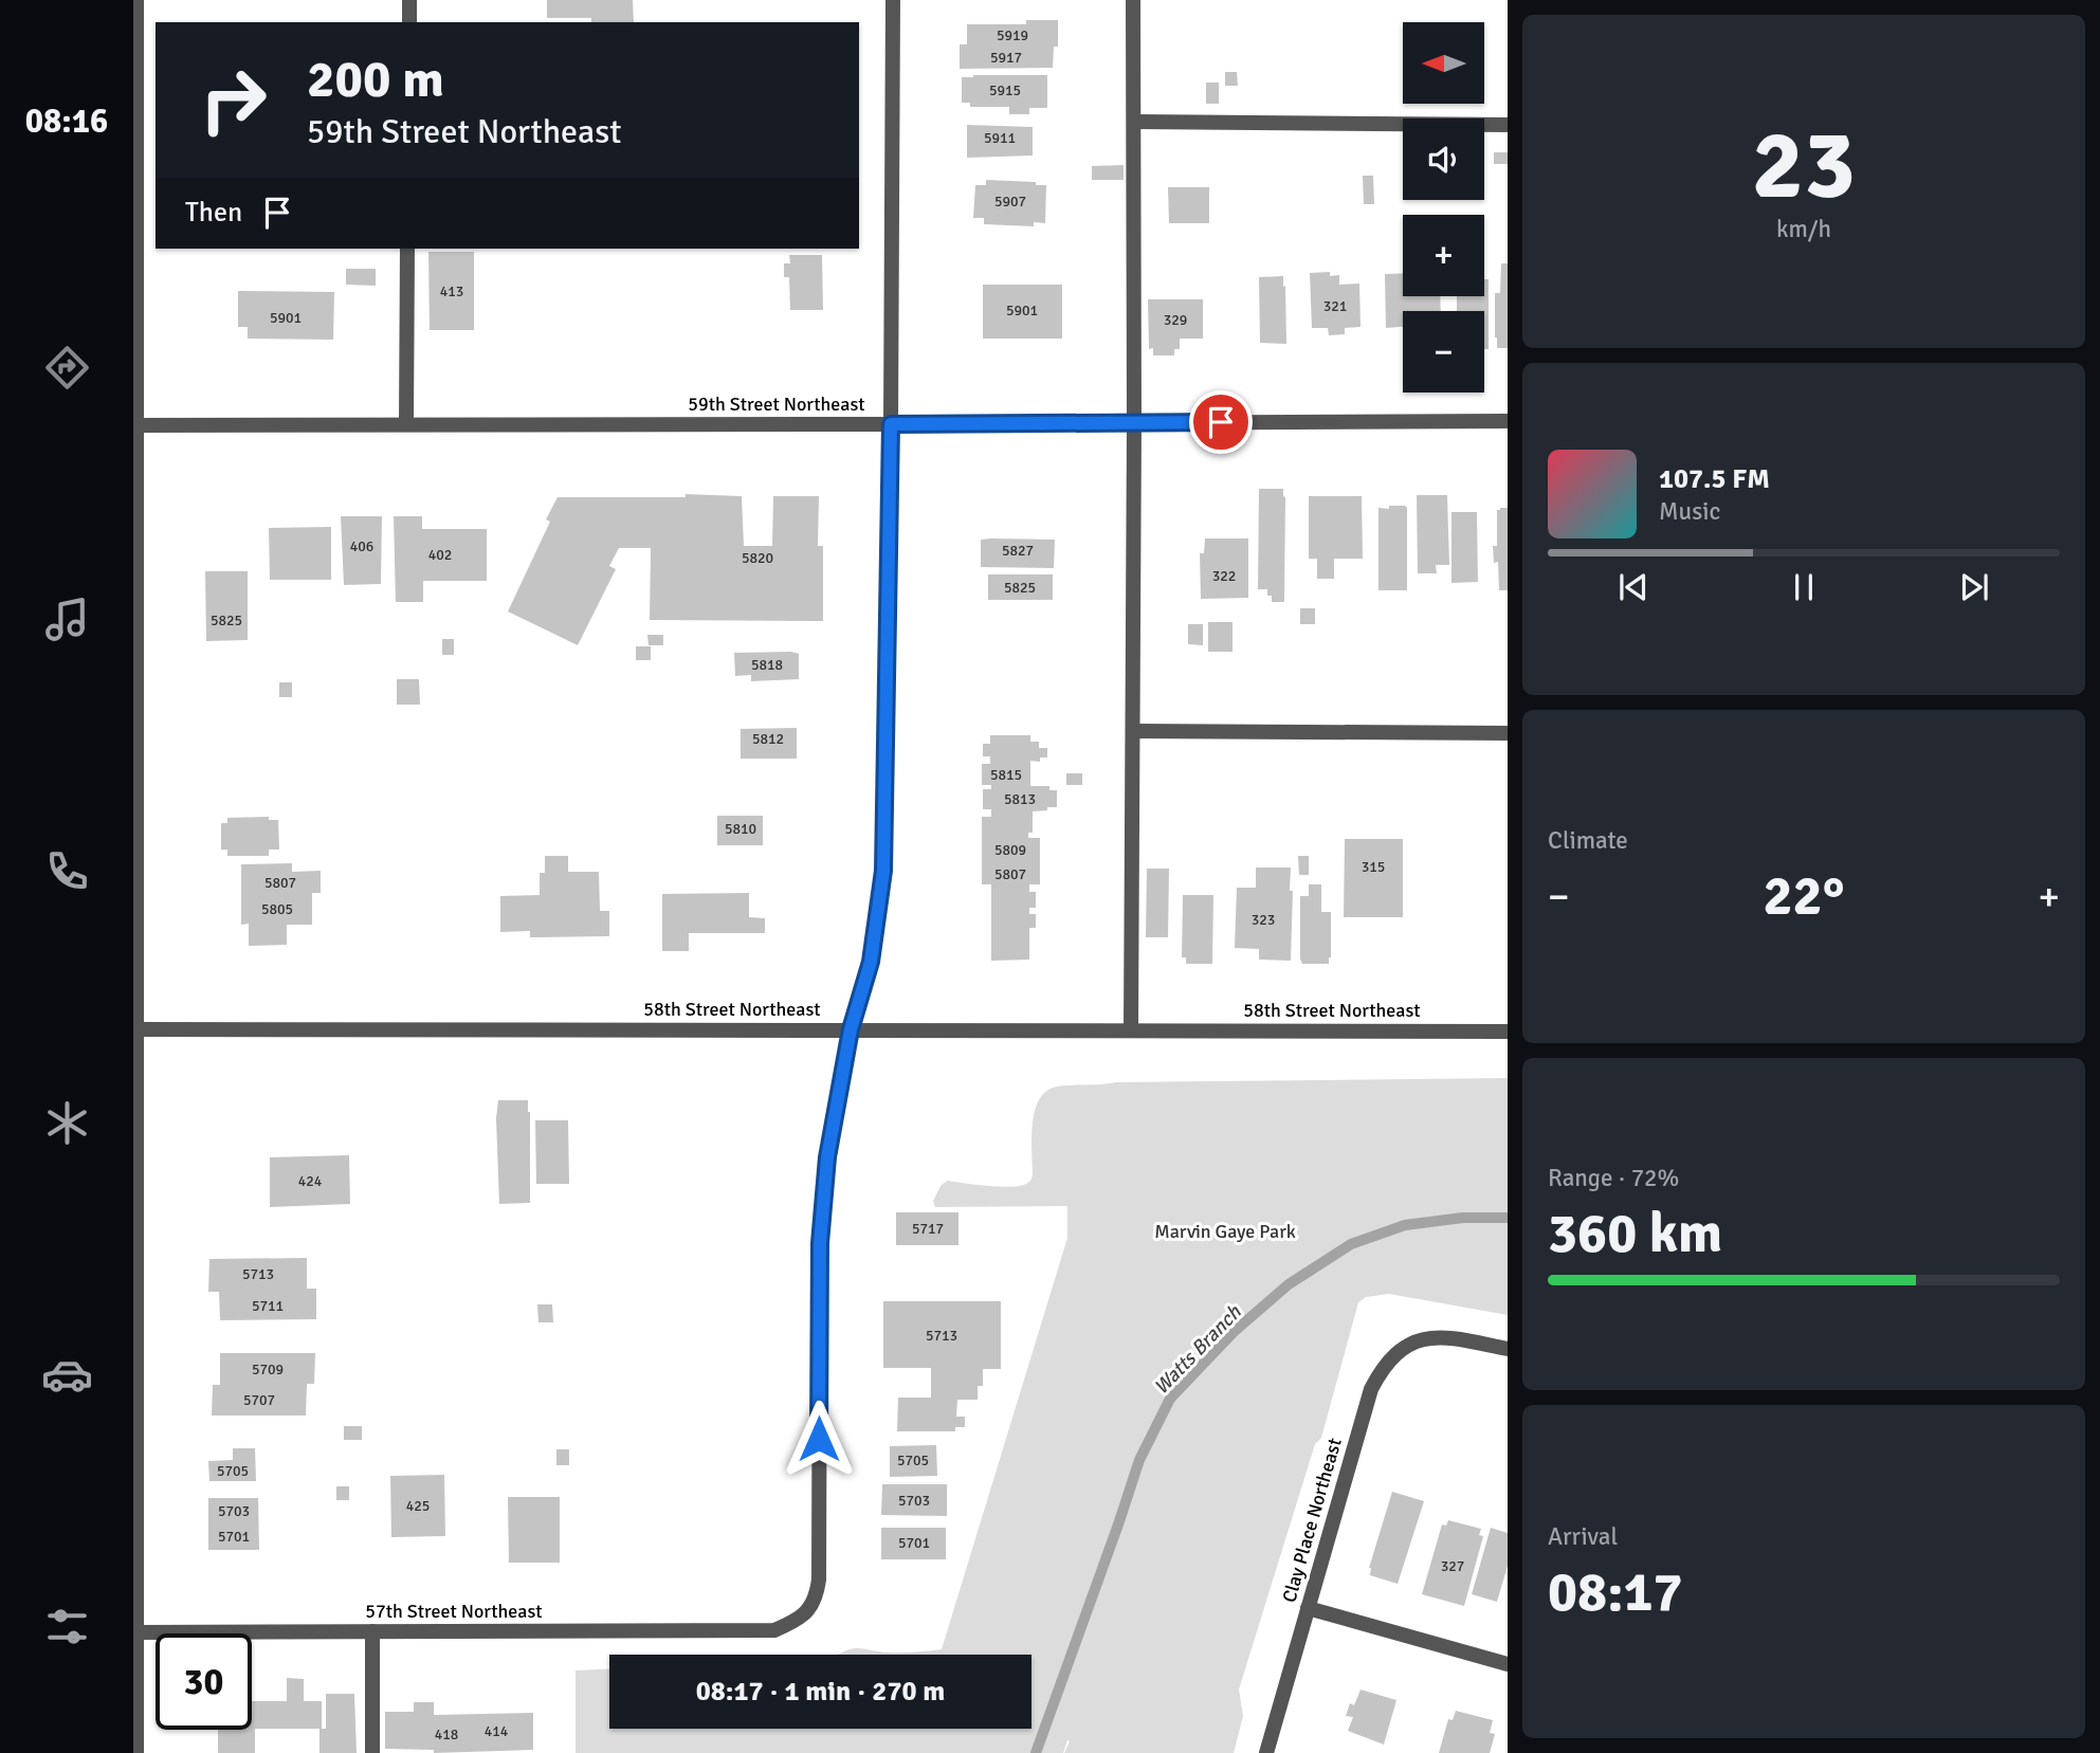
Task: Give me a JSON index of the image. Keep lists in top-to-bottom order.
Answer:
{
  "streets": {
    "street": [
      "59th Street Northeast",
      "58th Street Northeast",
      "Clay Place Northeast",
      "57th Street Northeast"
    ]
  },
  "crossings": [
    ["58th Street Northeast", "57th Street Northeast"]
  ],
  "water": ["Watts Branch"],
  "parks": ["Marvin Gaye Park"],
  "house_numbers": [
    "5919",
    "5917",
    "5915",
    "5911",
    "5907",
    "413",
    "321",
    "5901",
    "5901",
    "329",
    "406",
    "5827",
    "402",
    "5820",
    "322",
    "5825",
    "5825",
    "5818",
    "5812",
    "5815",
    "5813",
    "5810",
    "5809",
    "315",
    "5807",
    "5807",
    "5805",
    "323",
    "424",
    "5717",
    "5713",
    "5711",
    "5713",
    "5709",
    "5707",
    "5705",
    "5705",
    "5703",
    "425",
    "5703",
    "5701",
    "5701",
    "327",
    "414",
    "418"
  ],
  "north": "left",
  "page": {
    "tabs": "08:16",
    "tile": [
      ["23", "km/h"],
      "Climate",
      ["Range · 72%", "360 km"],
      ["Arrival", "08:17"]
    ],
    "map_buttons": ["+", "−"],
    "turn": ["200 m", "59th Street Northeast"],
    "then": "Then",
    "song": ["107.5 FM", "Music"],
    "heat": ["−", "22°", "+"],
    "limit": "30",
    "trip": "08:17 · 1 min · 270 m"
  }
}
